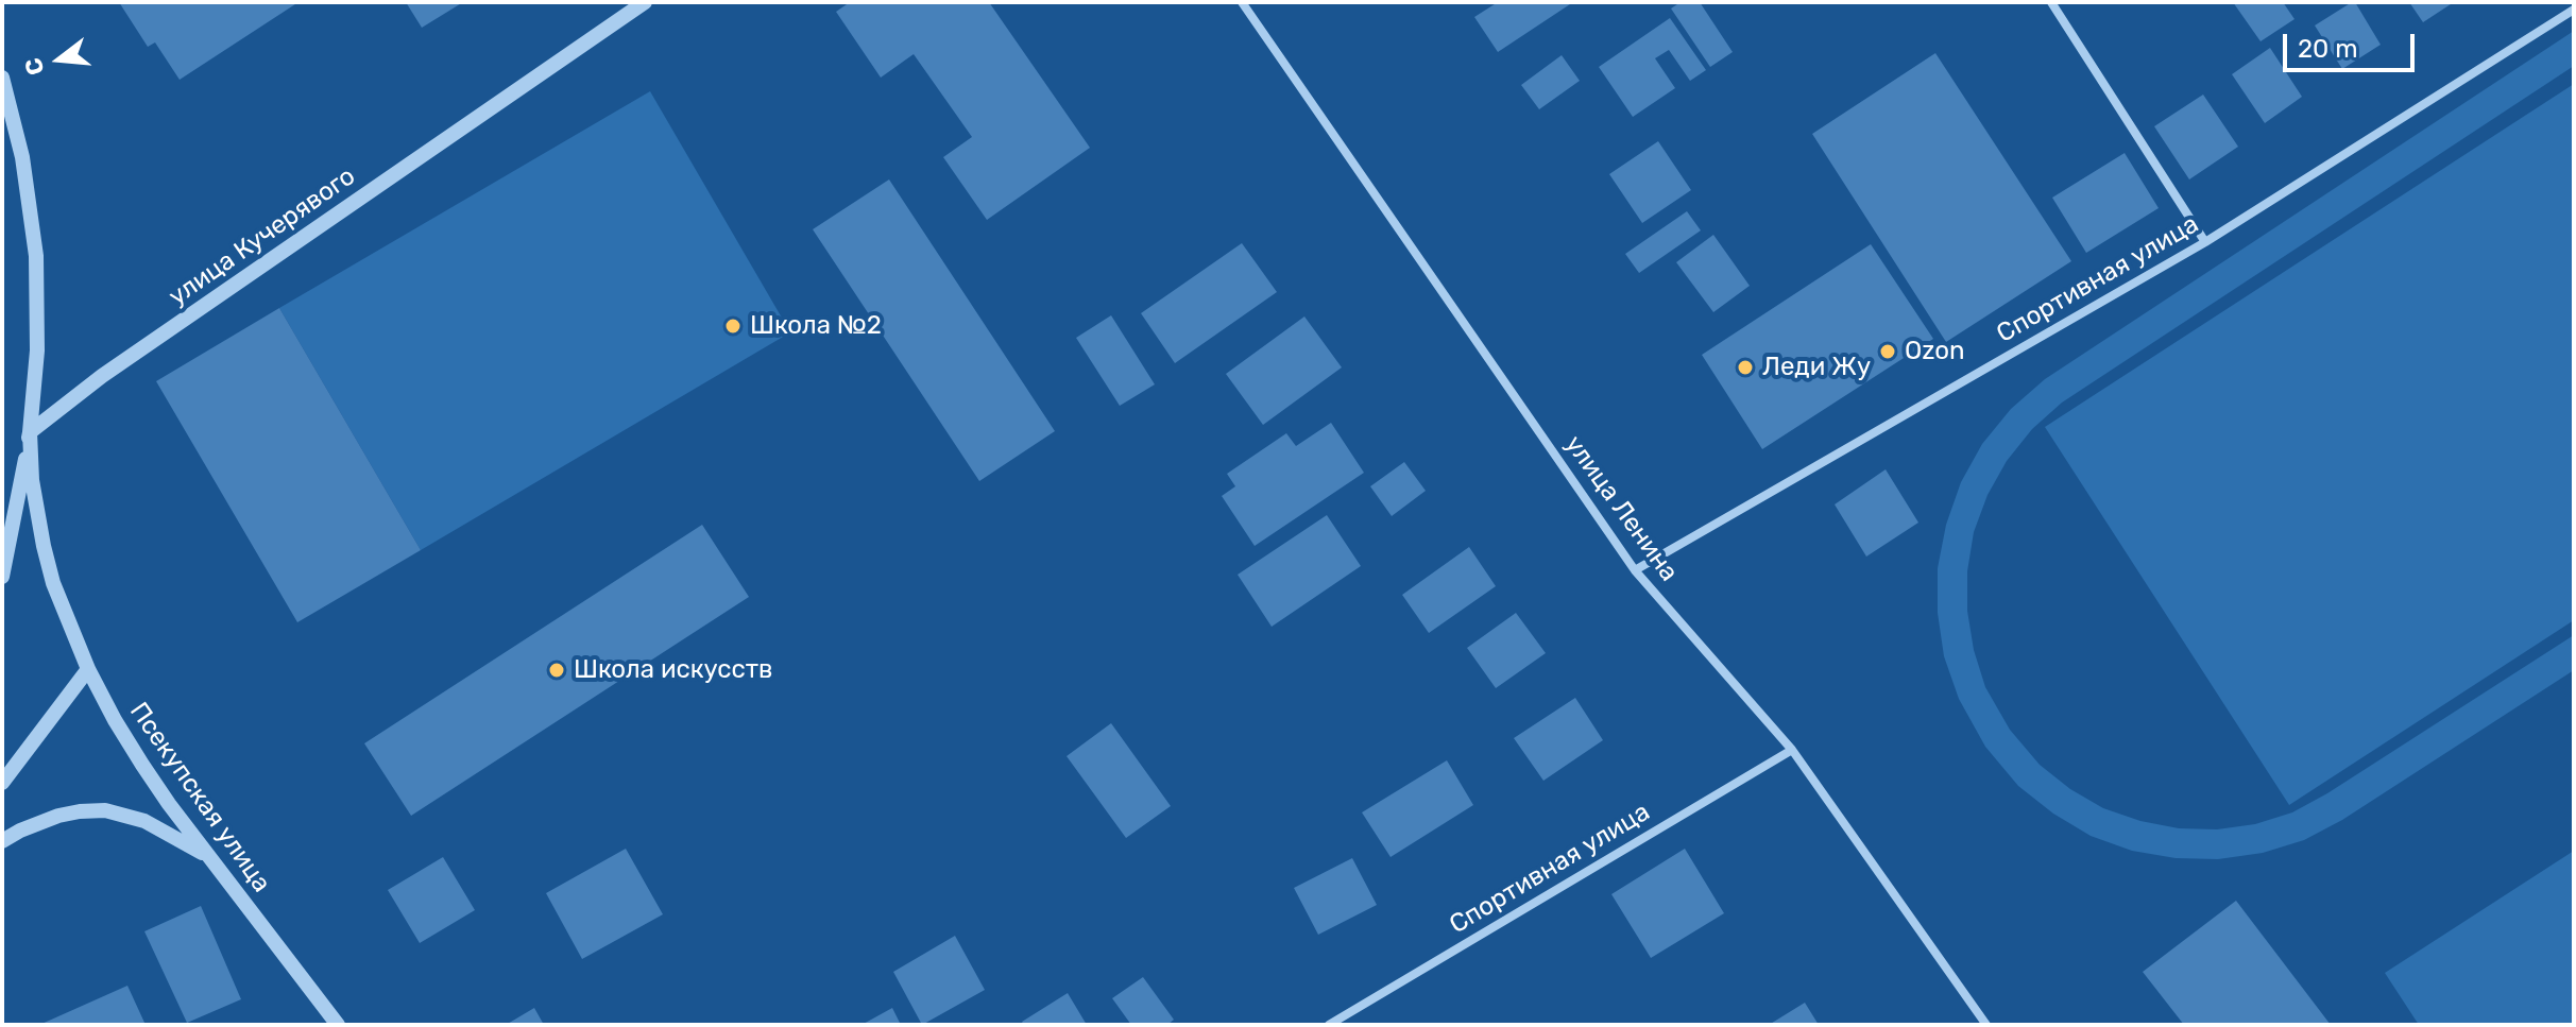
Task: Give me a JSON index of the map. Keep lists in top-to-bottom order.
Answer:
{
  "streets": {
    "street": [
      "улица Кучерявого",
      "Спортивная улица",
      "улица Ленина",
      "Псекупская улица"
    ]
  },
  "crossings": [
    ["улица Кучерявого", "Псекупская улица"],
    ["Спортивная улица", "улица Ленина"]
  ],
  "places": [
    "Школа №2",
    "Ozon",
    "Леди Жу",
    "Школа искусств"
  ],
  "scale_bar": "20 m",
  "north": "left"
}
